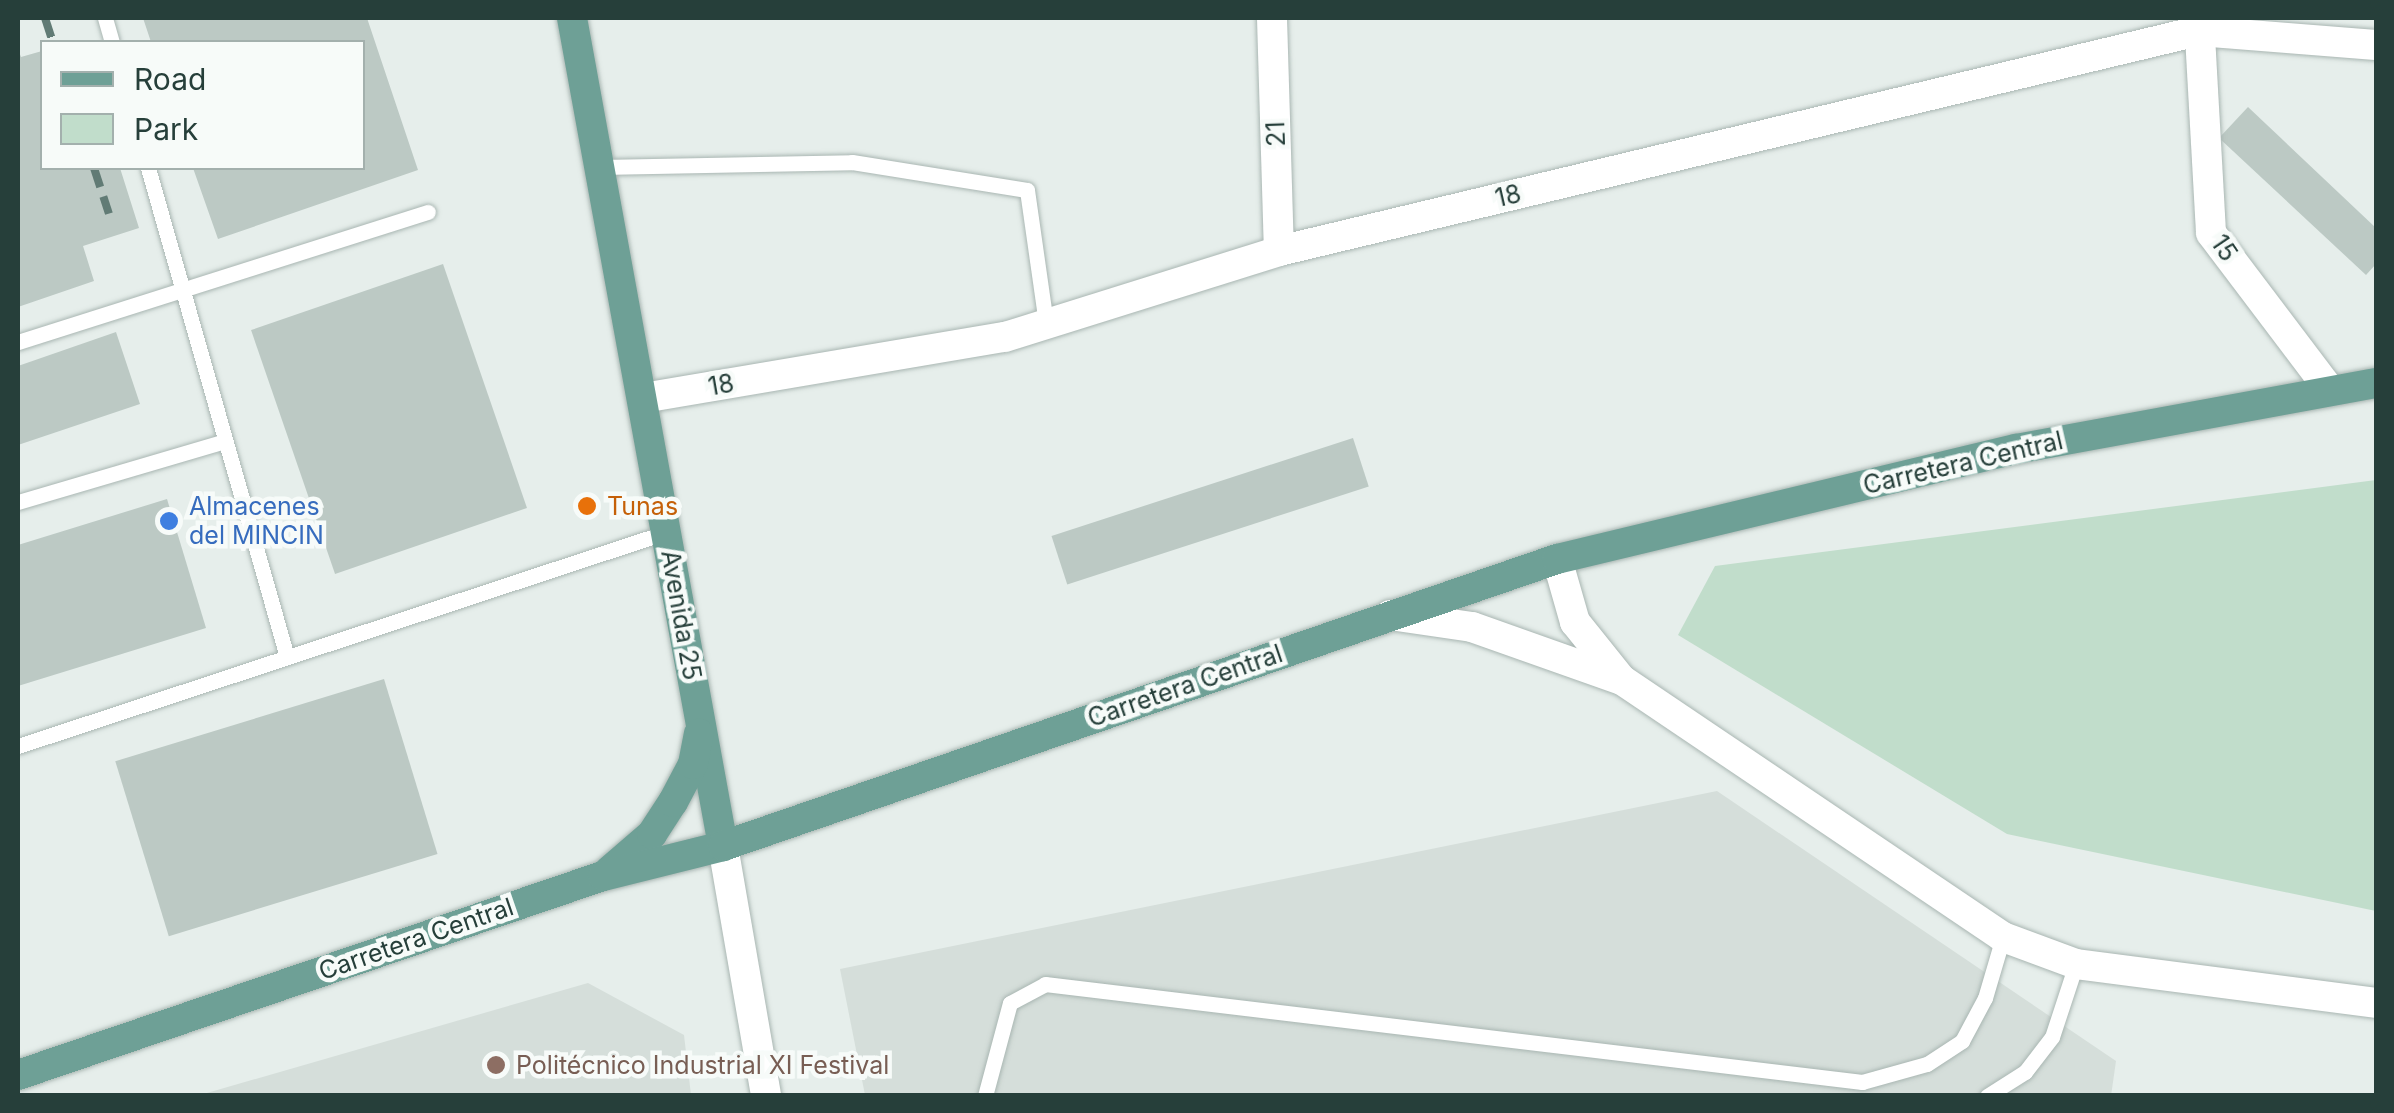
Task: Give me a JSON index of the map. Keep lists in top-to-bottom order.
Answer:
{
  "streets": {
    "main road": ["Carretera Central", "Avenida 25"],
    "street": ["21", "18", "15"]
  },
  "crossings": [
    ["21", "18"],
    ["18", "15"],
    ["18", "Avenida 25"],
    ["15", "Carretera Central"],
    ["Carretera Central", "Avenida 25"]
  ],
  "places": ["Tunas", "Almacenes del MINCIN", "Politécnico Industrial XI Festival"],
  "legend": ["Road", "Park"]
}
